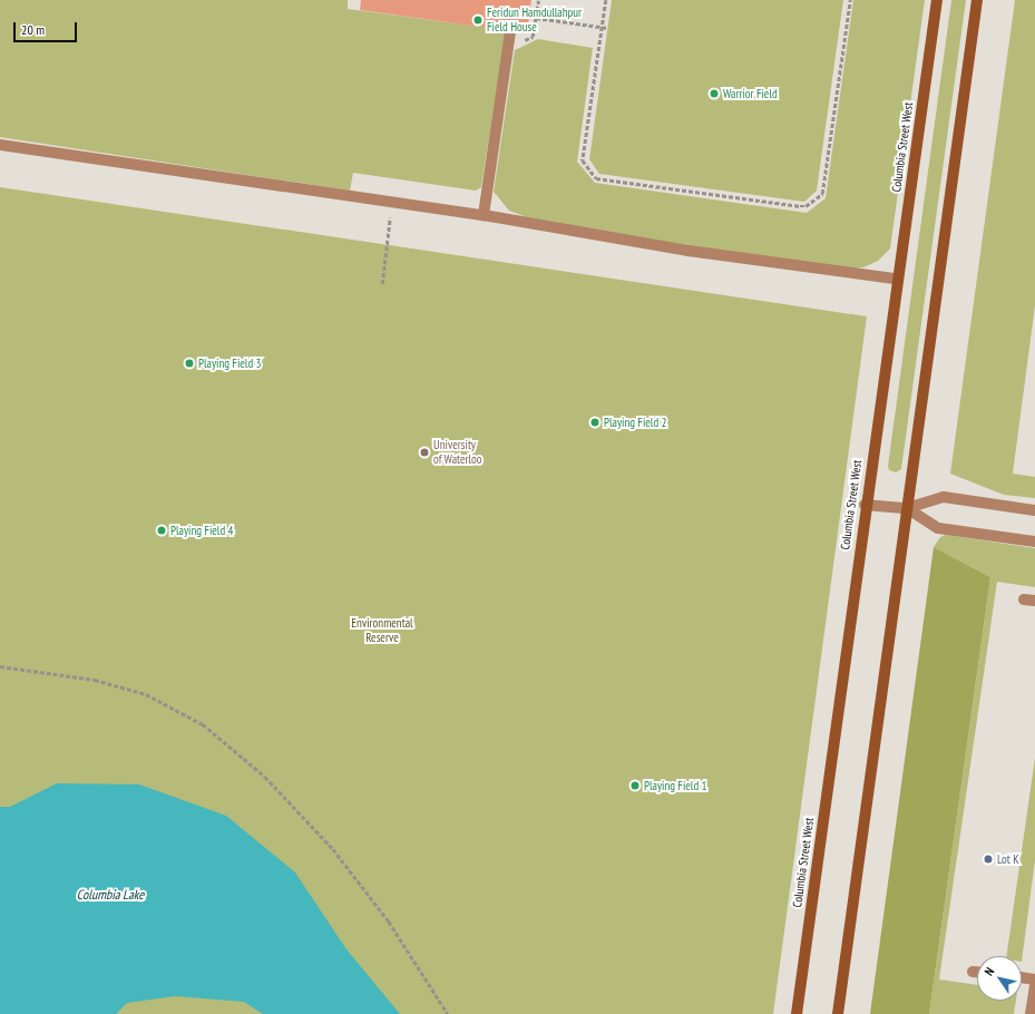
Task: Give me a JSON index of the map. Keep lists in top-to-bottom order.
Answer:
{
  "streets": {
    "main road": ["Columbia Street West"]
  },
  "water": ["Columbia Lake"],
  "parks": ["Environmental Reserve"],
  "places": [
    "Feridun Hamdullahpur Field House",
    "Warrior Field",
    "Playing Field 3",
    "Playing Field 2",
    "University of Waterloo",
    "Playing Field 4",
    "Playing Field 1",
    "Lot K"
  ],
  "scale_bar": "20 m",
  "north": "top left"
}
